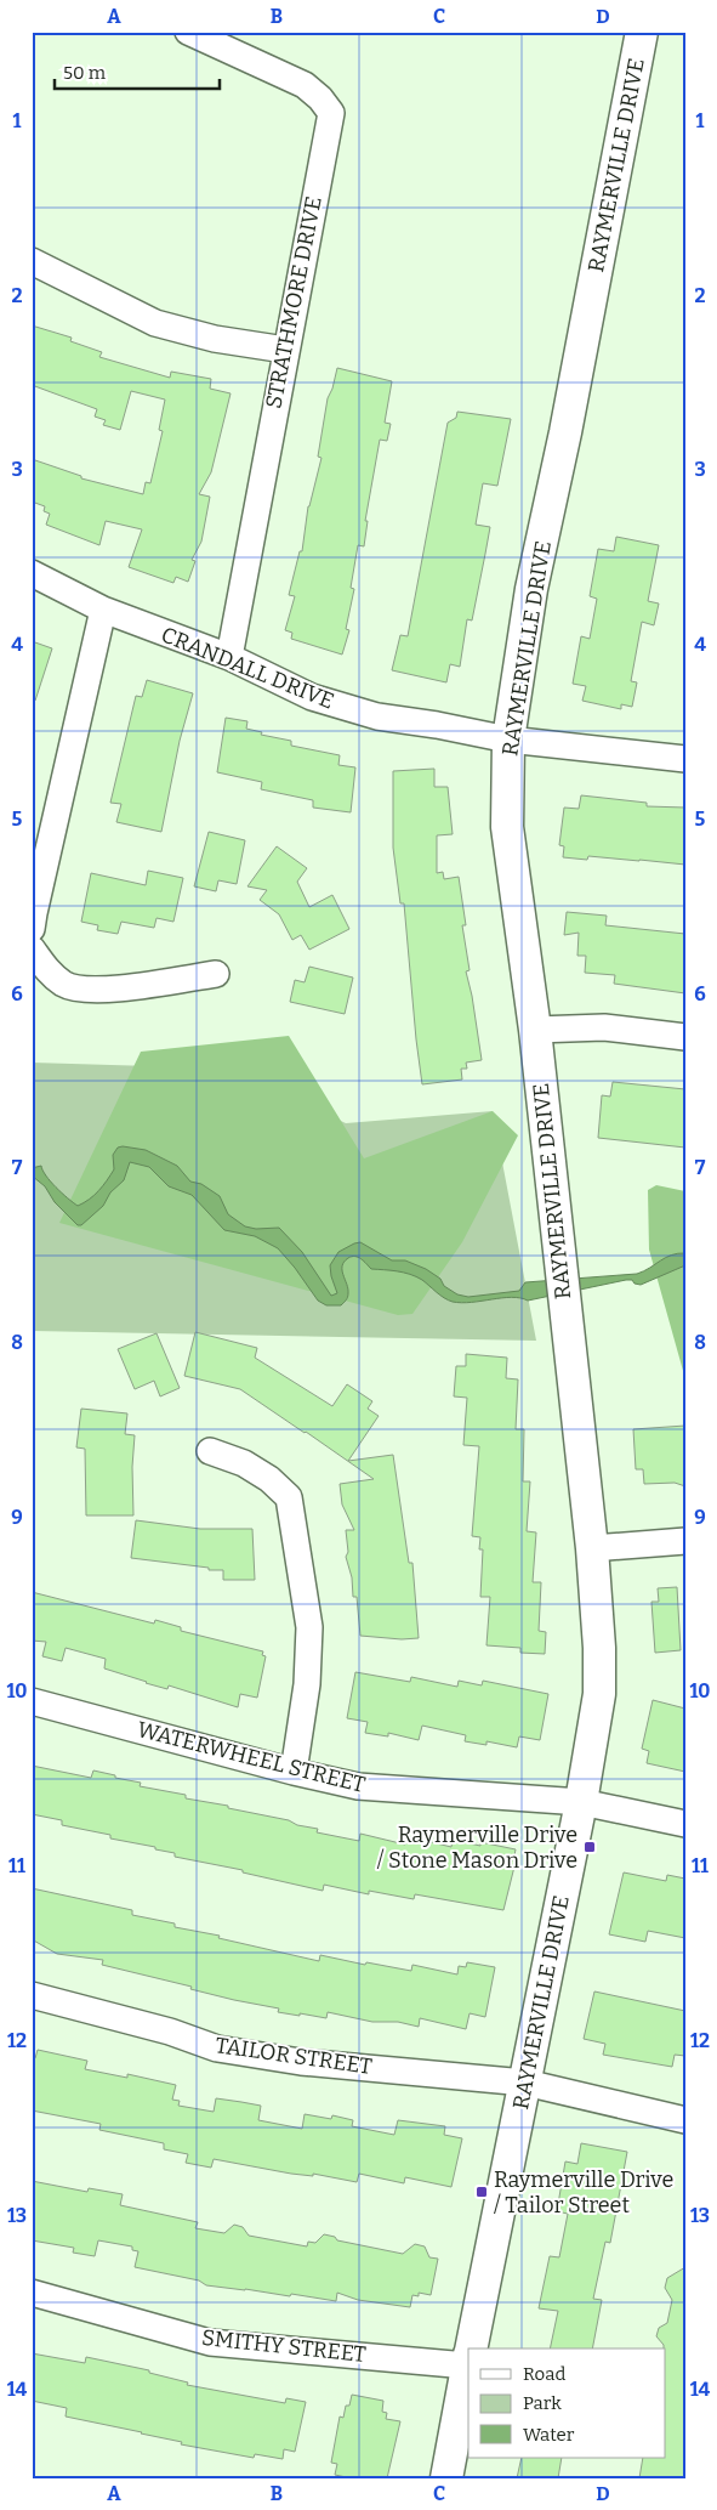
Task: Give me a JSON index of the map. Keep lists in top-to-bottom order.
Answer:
{
  "streets": {
    "street": [
      "RAYMERVILLE DRIVE",
      "STRATHMORE DRIVE",
      "CRANDALL DRIVE",
      "WATERWHEEL STREET",
      "TAILOR STREET",
      "SMITHY STREET"
    ]
  },
  "crossings": [
    ["RAYMERVILLE DRIVE", "CRANDALL DRIVE"],
    ["RAYMERVILLE DRIVE", "WATERWHEEL STREET"],
    ["RAYMERVILLE DRIVE", "TAILOR STREET"],
    ["STRATHMORE DRIVE", "CRANDALL DRIVE"]
  ],
  "places": {
    "transit": ["Raymerville Drive / Stone Mason Drive", "Raymerville Drive / Tailor Street"]
  },
  "legend": ["Road", "Park", "Water"],
  "scale_bar": "50 m",
  "grid": {
    "columns": [
      "A",
      "B",
      "C",
      "D"
    ],
    "rows": [
      "1",
      "2",
      "3",
      "4",
      "5",
      "6",
      "7",
      "8",
      "9",
      "10",
      "11",
      "12",
      "13",
      "14"
    ]
  }
}
